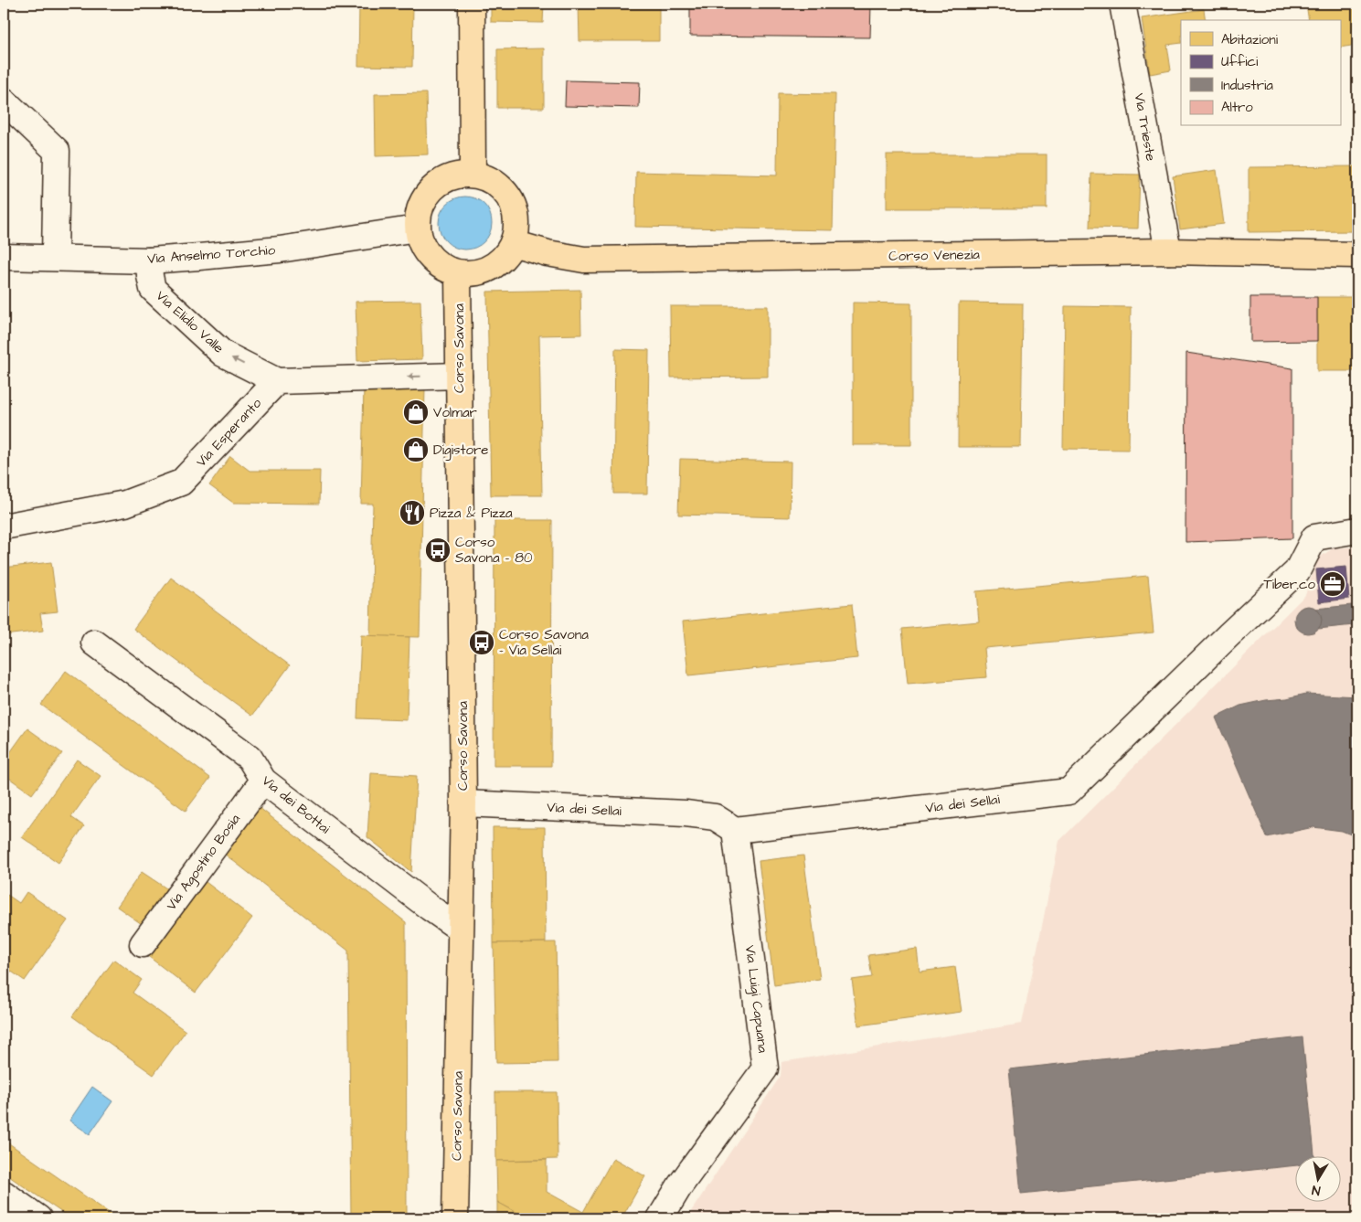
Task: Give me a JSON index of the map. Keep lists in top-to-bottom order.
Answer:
{
  "streets": {
    "main road": ["Corso Venezia", "Corso Savona"],
    "street": [
      "Via Trieste",
      "Via Anselmo Torchio",
      "Via Elidio Valle",
      "Via Esperanto",
      "Via dei Sellai",
      "Via dei Bottai",
      "Via Agostino Bosia",
      "Via Luigi Capuana"
    ]
  },
  "crossings": [
    ["Via Trieste", "Corso Venezia"],
    ["Via Anselmo Torchio", "Corso Venezia"],
    ["Via Anselmo Torchio", "Via Elidio Valle"],
    ["Via Anselmo Torchio", "Corso Savona"],
    ["Corso Venezia", "Corso Savona"],
    ["Via Elidio Valle", "Via Esperanto"],
    ["Corso Savona", "Via dei Sellai"],
    ["Corso Savona", "Via dei Bottai"],
    ["Via dei Sellai", "Via Luigi Capuana"],
    ["Via dei Bottai", "Via Agostino Bosia"]
  ],
  "one_way": ["Via Elidio Valle"],
  "places": {
    "shop": ["Volmar", "Digistore"],
    "restaurant": ["Pizza & Pizza"],
    "bus stop": ["Corso Savona – 80", "Corso Savona – Via Sellai"],
    "office": ["Tiber.co"]
  },
  "legend": [
    "Abitazioni",
    "Uffici",
    "Industria",
    "Altro"
  ],
  "north": "bottom"
}
